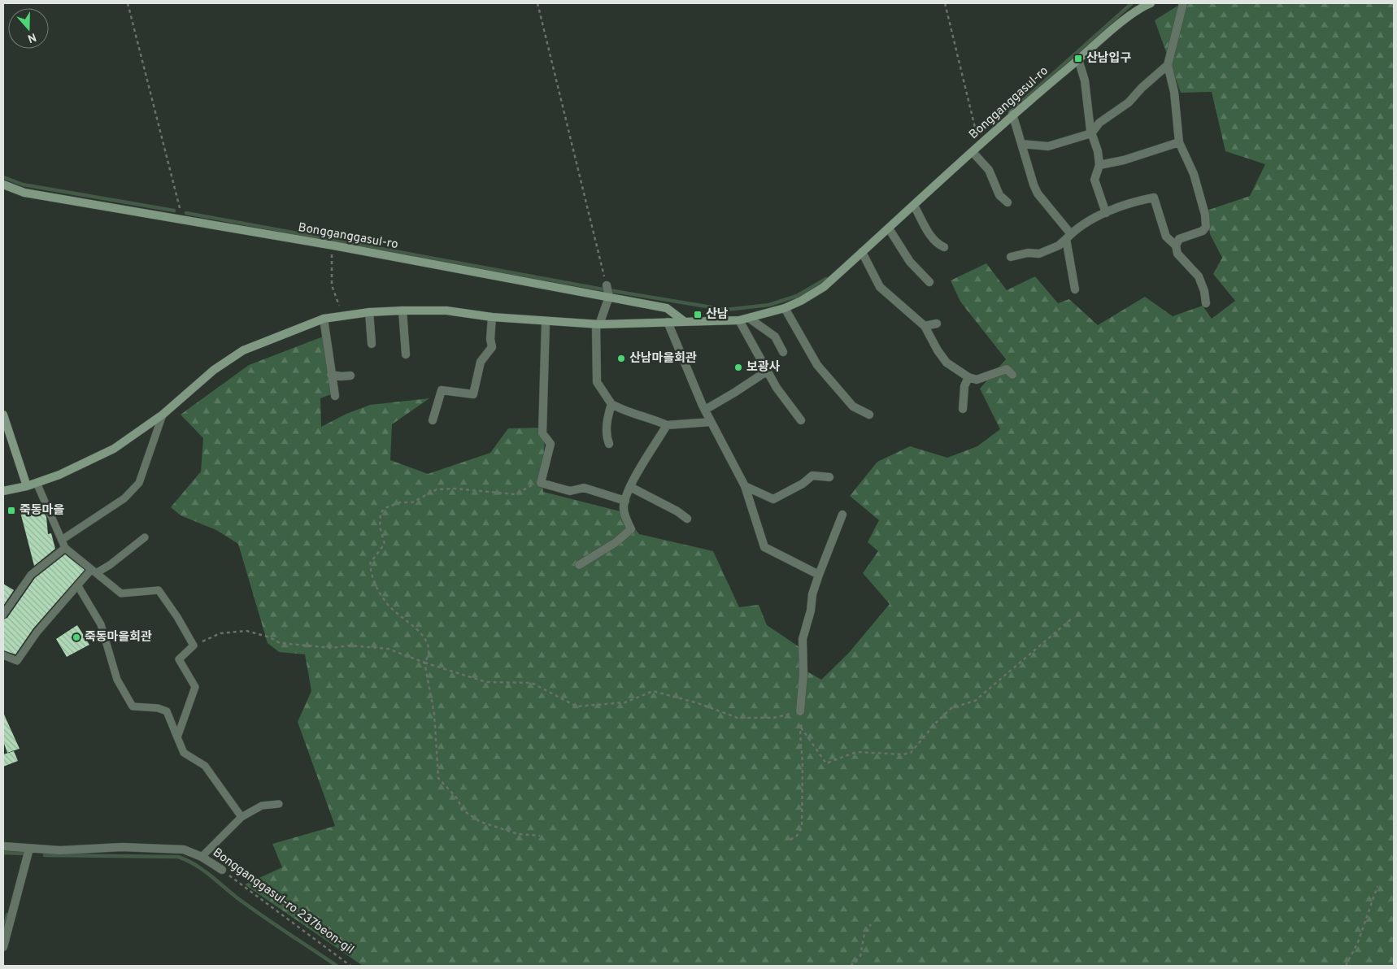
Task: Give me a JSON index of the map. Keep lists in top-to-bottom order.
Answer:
{
  "streets": {
    "street": ["Bongganggasul-ro", "Bongganggasul-ro 237beon-gil"]
  },
  "places": {
    "transit": ["산남입구", "산남", "죽동마을"],
    "other": ["산남마을회관", "보광사", "죽동마을회관"]
  },
  "north": "bottom"
}
